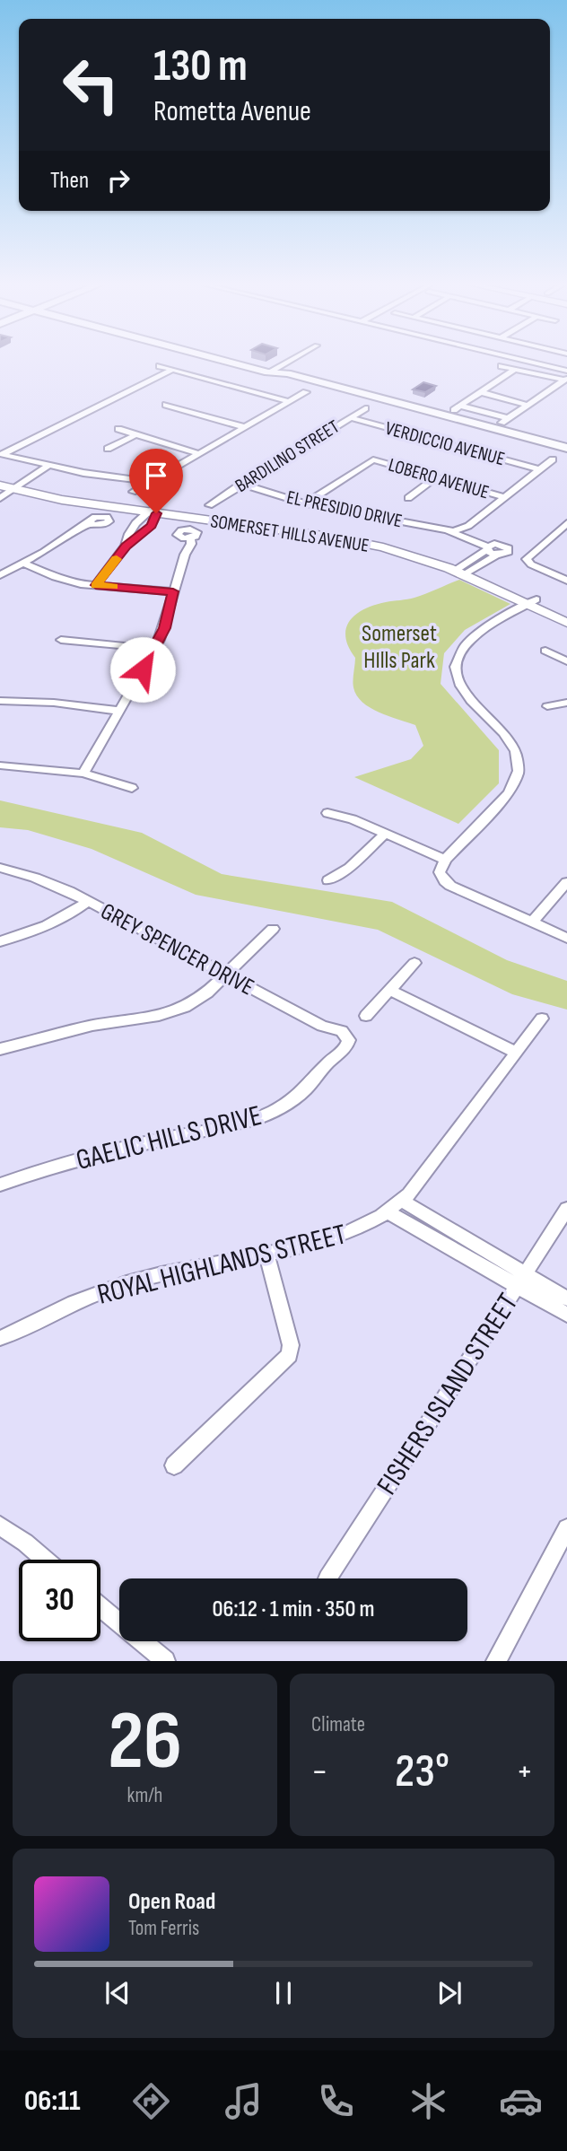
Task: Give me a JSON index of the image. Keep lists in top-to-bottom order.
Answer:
{
  "streets": {
    "main road": ["SOMERSET HILLS AVENUE"],
    "street": [
      "VERDICCIO AVENUE",
      "BARDILINO STREET",
      "LOBERO AVENUE",
      "EL PRESIDIO DRIVE",
      "GREY SPENCER DRIVE",
      "GAELIC HILLS DRIVE",
      "ROYAL HIGHLANDS STREET",
      "FISHERS ISLAND STREET"
    ]
  },
  "crossings": [
    ["VERDICCIO AVENUE", "BARDILINO STREET"],
    ["BARDILINO STREET", "EL PRESIDIO DRIVE"],
    ["GREY SPENCER DRIVE", "GAELIC HILLS DRIVE"]
  ],
  "parks": ["Somerset HIlls Park"],
  "page": {
    "turn": ["130 m", "Rometta Avenue"],
    "then": "Then",
    "limit": "30",
    "trip": "06:12 · 1 min · 350 m",
    "tile": [
      ["26", "km/h"],
      "Climate"
    ],
    "heat": ["−", "23°", "+"],
    "song": ["Open Road", "Tom Ferris"],
    "tabs": "06:11"
  }
}
